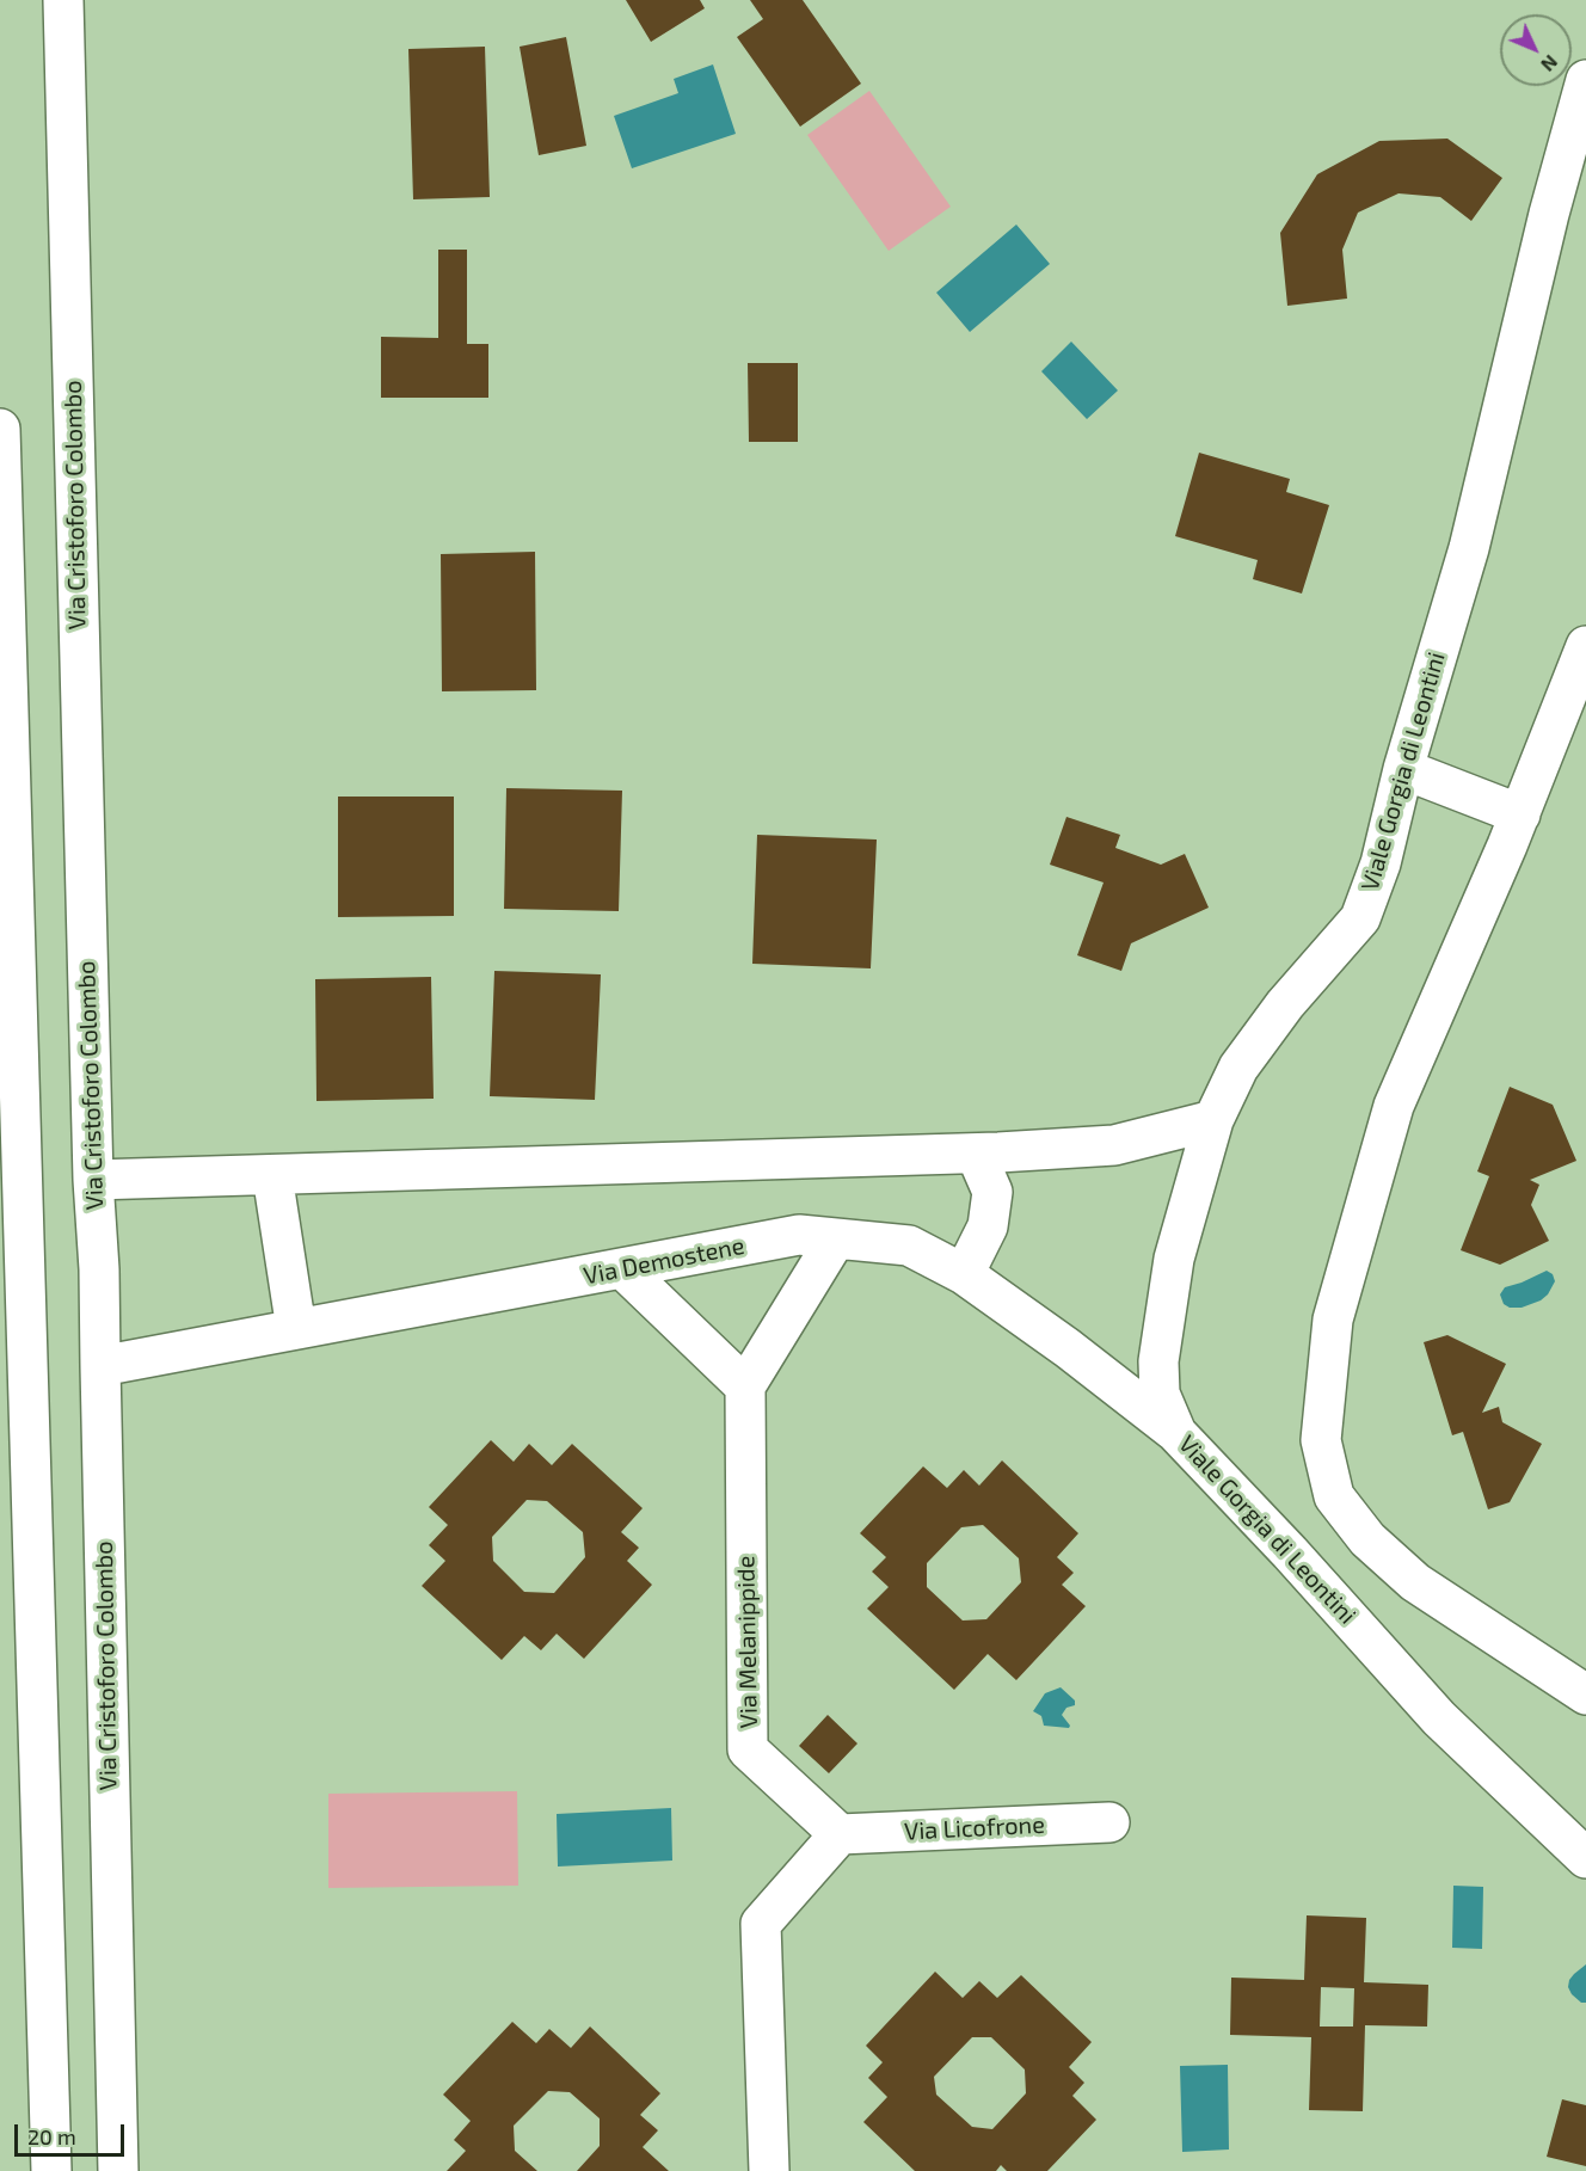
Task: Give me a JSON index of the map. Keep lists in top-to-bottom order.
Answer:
{
  "streets": {
    "street": [
      "Via Cristoforo Colombo",
      "Viale Gorgia di Leontini",
      "Via Demostene",
      "Via Melanippide",
      "Via Licofrone"
    ]
  },
  "crossings": [
    ["Via Cristoforo Colombo", "Via Demostene"],
    ["Viale Gorgia di Leontini", "Via Demostene"],
    ["Via Melanippide", "Via Licofrone"]
  ],
  "scale_bar": "20 m",
  "north": "bottom right"
}
